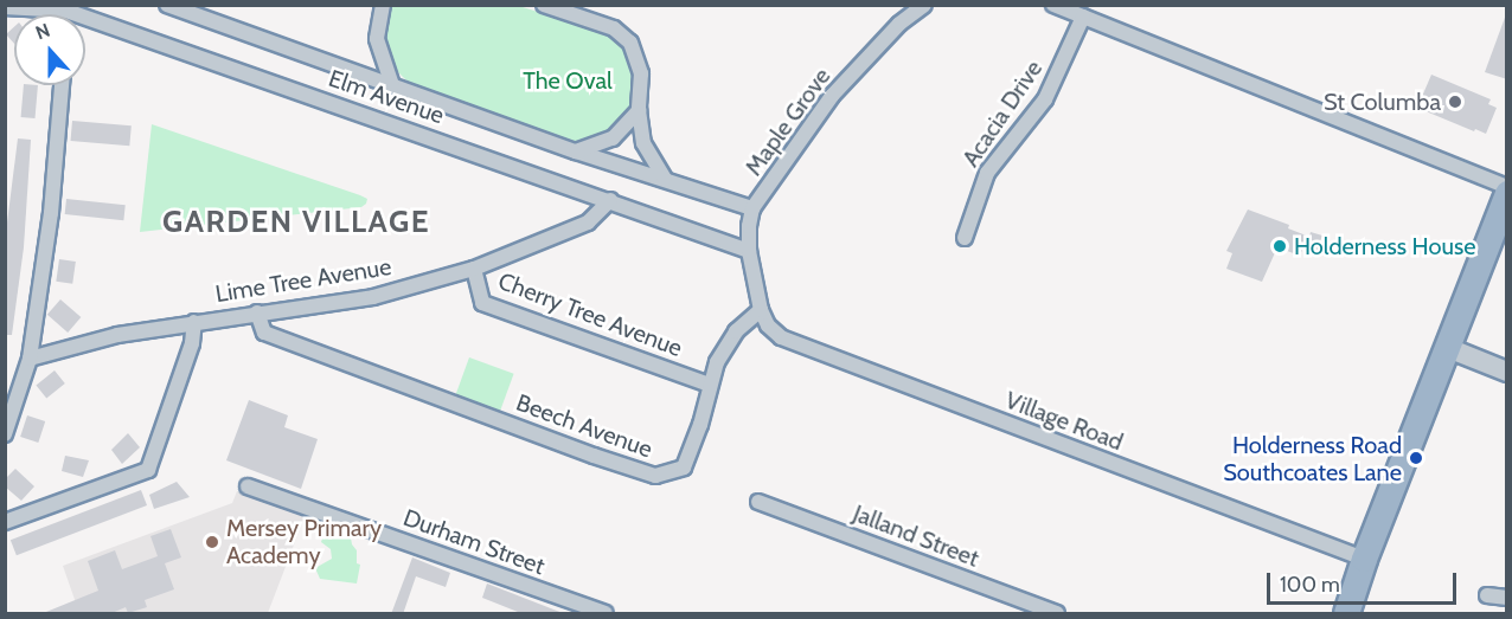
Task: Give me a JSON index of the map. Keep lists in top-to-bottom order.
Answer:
{
  "streets": {
    "street": [
      "Elm Avenue",
      "Acacia Drive",
      "Maple Grove",
      "Lime Tree Avenue",
      "Cherry Tree Avenue",
      "Village Road",
      "Beech Avenue",
      "Jalland Street",
      "Durham Street"
    ]
  },
  "crossings": [
    ["Elm Avenue", "Maple Grove"],
    ["Elm Avenue", "Lime Tree Avenue"],
    ["Lime Tree Avenue", "Cherry Tree Avenue"],
    ["Lime Tree Avenue", "Beech Avenue"],
    ["Cherry Tree Avenue", "Beech Avenue"],
    ["Village Road", "Beech Avenue"]
  ],
  "districts": ["GARDEN VILLAGE"],
  "parks": ["The Oval"],
  "places": [
    "St Columba",
    "Holderness House",
    "Holderness Road Southcoates Lane",
    "Mersey Primary Academy"
  ],
  "scale_bar": "100 m",
  "north": "top"
}
